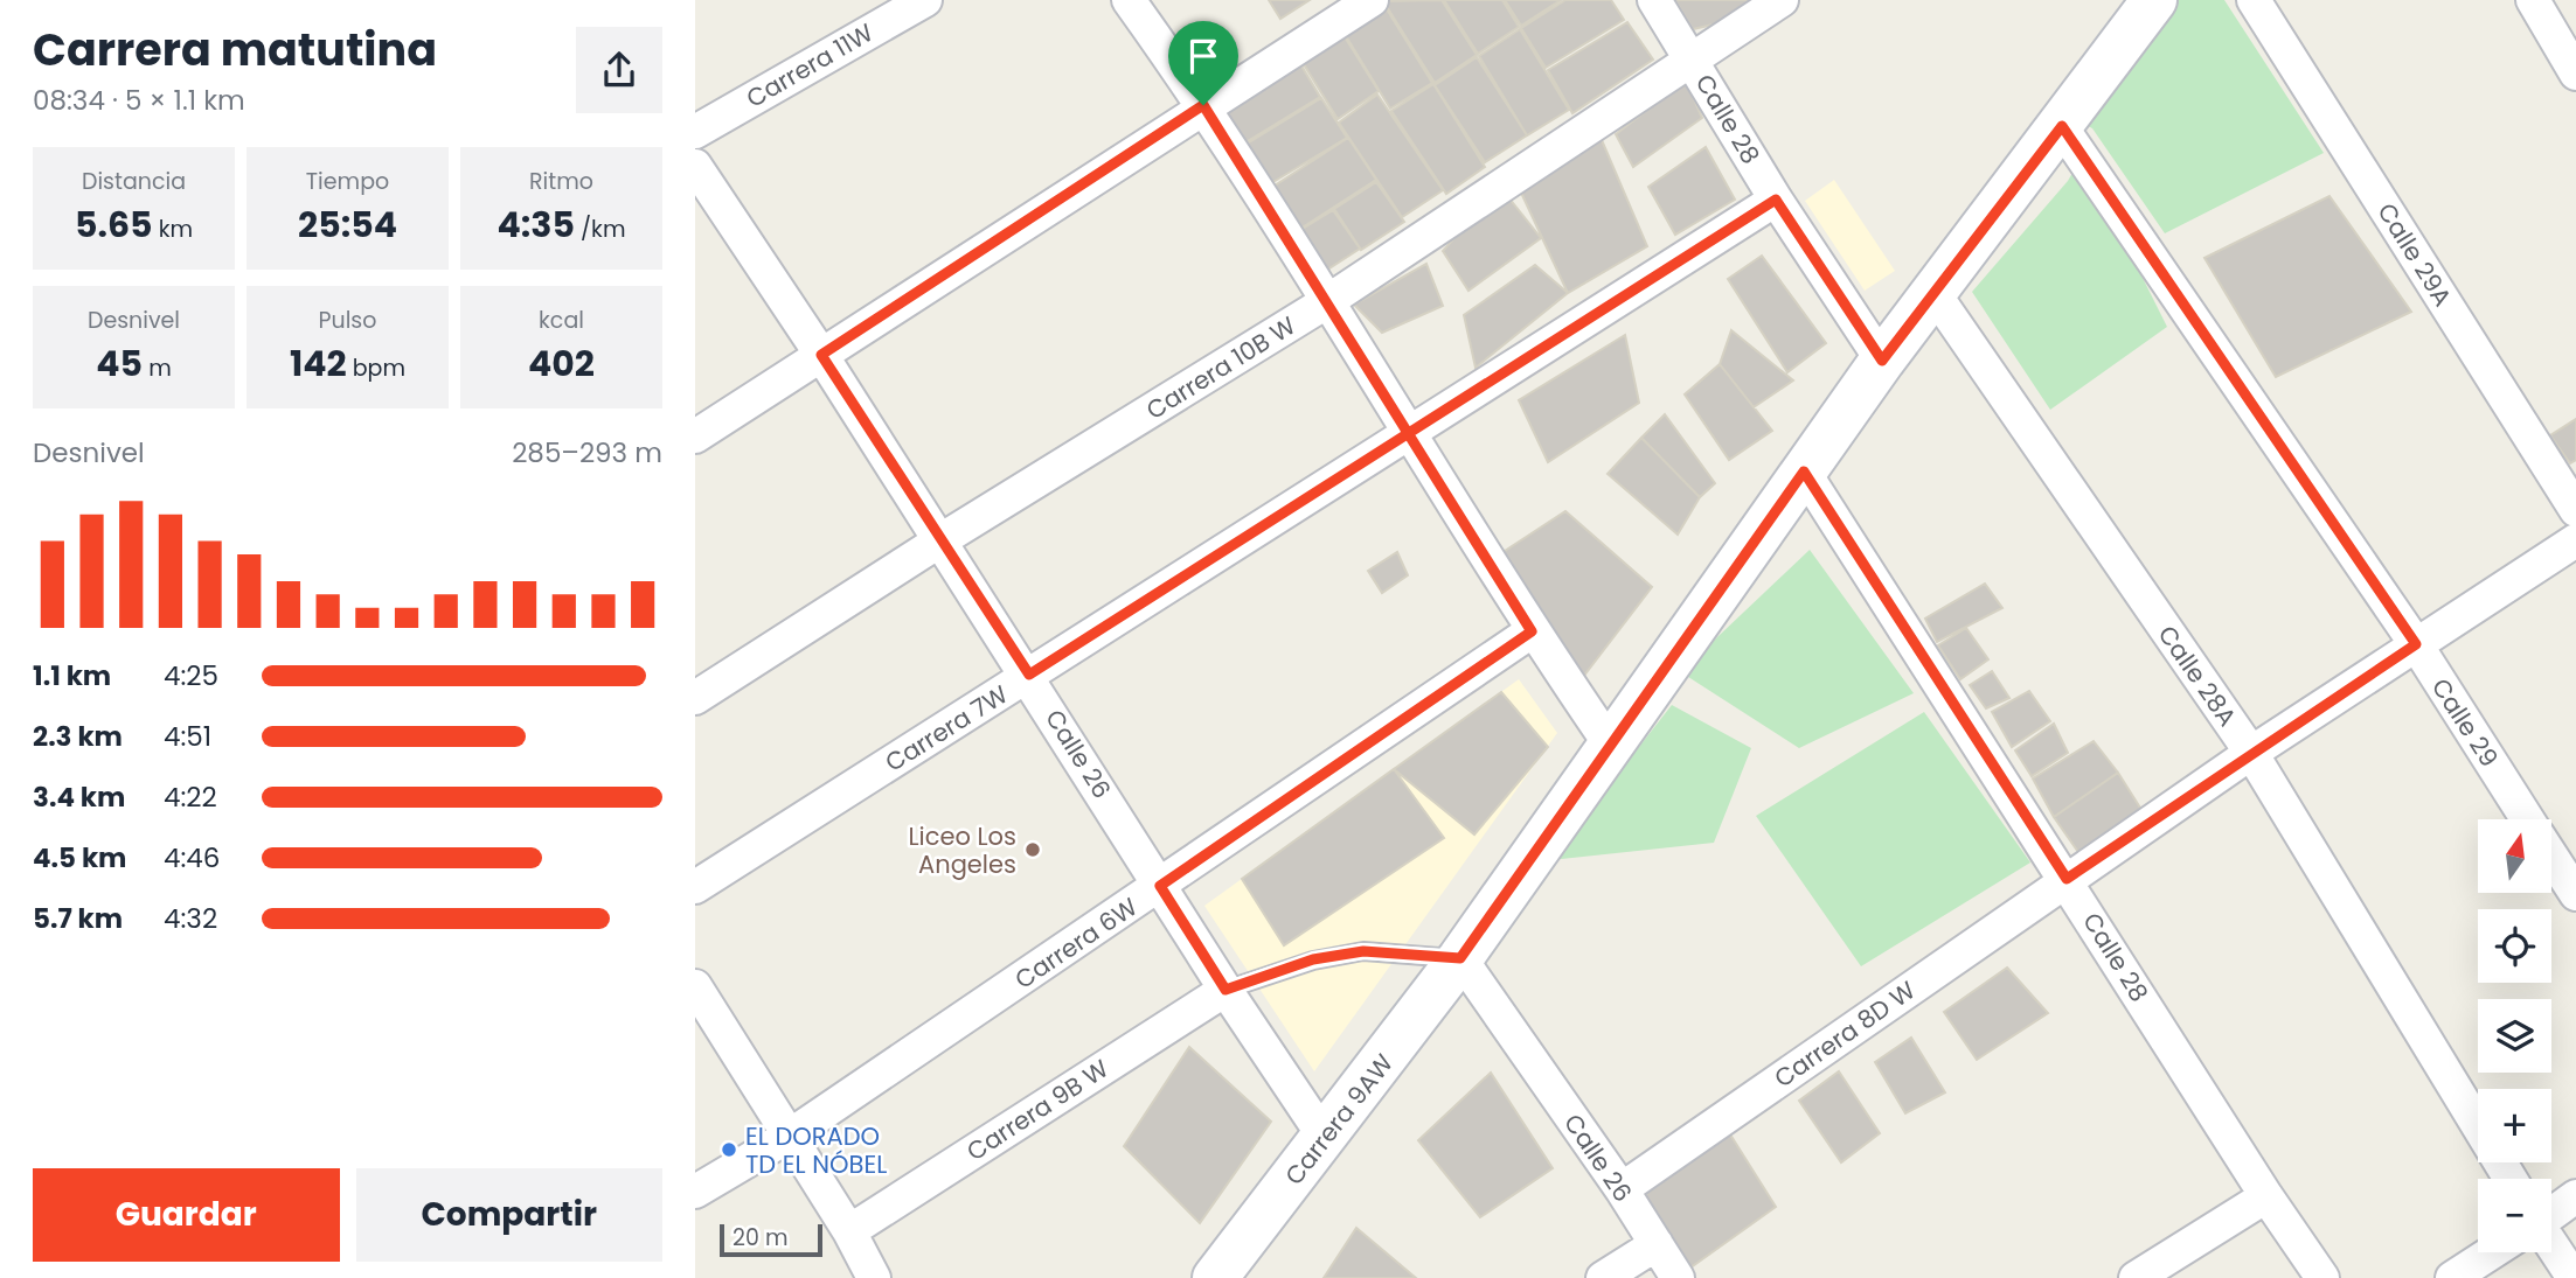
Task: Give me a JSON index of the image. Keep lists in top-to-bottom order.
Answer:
{
  "streets": {
    "main road": ["Carrera 9AW"],
    "street": [
      "Carrera 11W",
      "Calle 28",
      "Calle 29A",
      "Carrera 10B W",
      "Calle 28A",
      "Calle 29",
      "Carrera 7W",
      "Calle 26",
      "Carrera 6W",
      "Carrera 8D W",
      "Carrera 9B W"
    ]
  },
  "crossings": [
    ["Calle 28", "Carrera 10B W"],
    ["Calle 28", "Carrera 7W"],
    ["Calle 28", "Carrera 8D W"],
    ["Calle 28", "Carrera 9AW"],
    ["Carrera 10B W", "Calle 26"],
    ["Calle 28A", "Carrera 8D W"],
    ["Calle 28A", "Carrera 9AW"],
    ["Calle 29", "Carrera 8D W"],
    ["Calle 29", "Carrera 9AW"],
    ["Carrera 7W", "Calle 26"],
    ["Calle 26", "Carrera 6W"],
    ["Calle 26", "Carrera 8D W"],
    ["Calle 26", "Carrera 9B W"],
    ["Calle 26", "Carrera 9AW"]
  ],
  "places": ["Liceo Los Angeles", "EL DORADO TD EL NÓBEL"],
  "scale_bar": "20 m",
  "north": "top",
  "page": {
    "heading": ["Carrera matutina", "08:34 · 5 × 1.1 km"],
    "stats": [
      ["Distancia", "5.65 km"],
      ["Tiempo", "25:54"],
      ["Ritmo", "4:35 /km"],
      ["Desnivel", "45 m"],
      ["Pulso", "142 bpm"],
      ["kcal", "402"]
    ],
    "chart": ["Desnivel", "285–293 m"],
    "list": [
      {
        "name": "1.1 km",
        "note": "4:25"
      },
      {
        "name": "2.3 km",
        "note": "4:51"
      },
      {
        "name": "3.4 km",
        "note": "4:22"
      },
      {
        "name": "4.5 km",
        "note": "4:46"
      },
      {
        "name": "5.7 km",
        "note": "4:32"
      }
    ],
    "map_buttons": ["+", "−"],
    "buttons": ["Guardar", "Compartir"],
    "scale": "20 m"
  }
}
